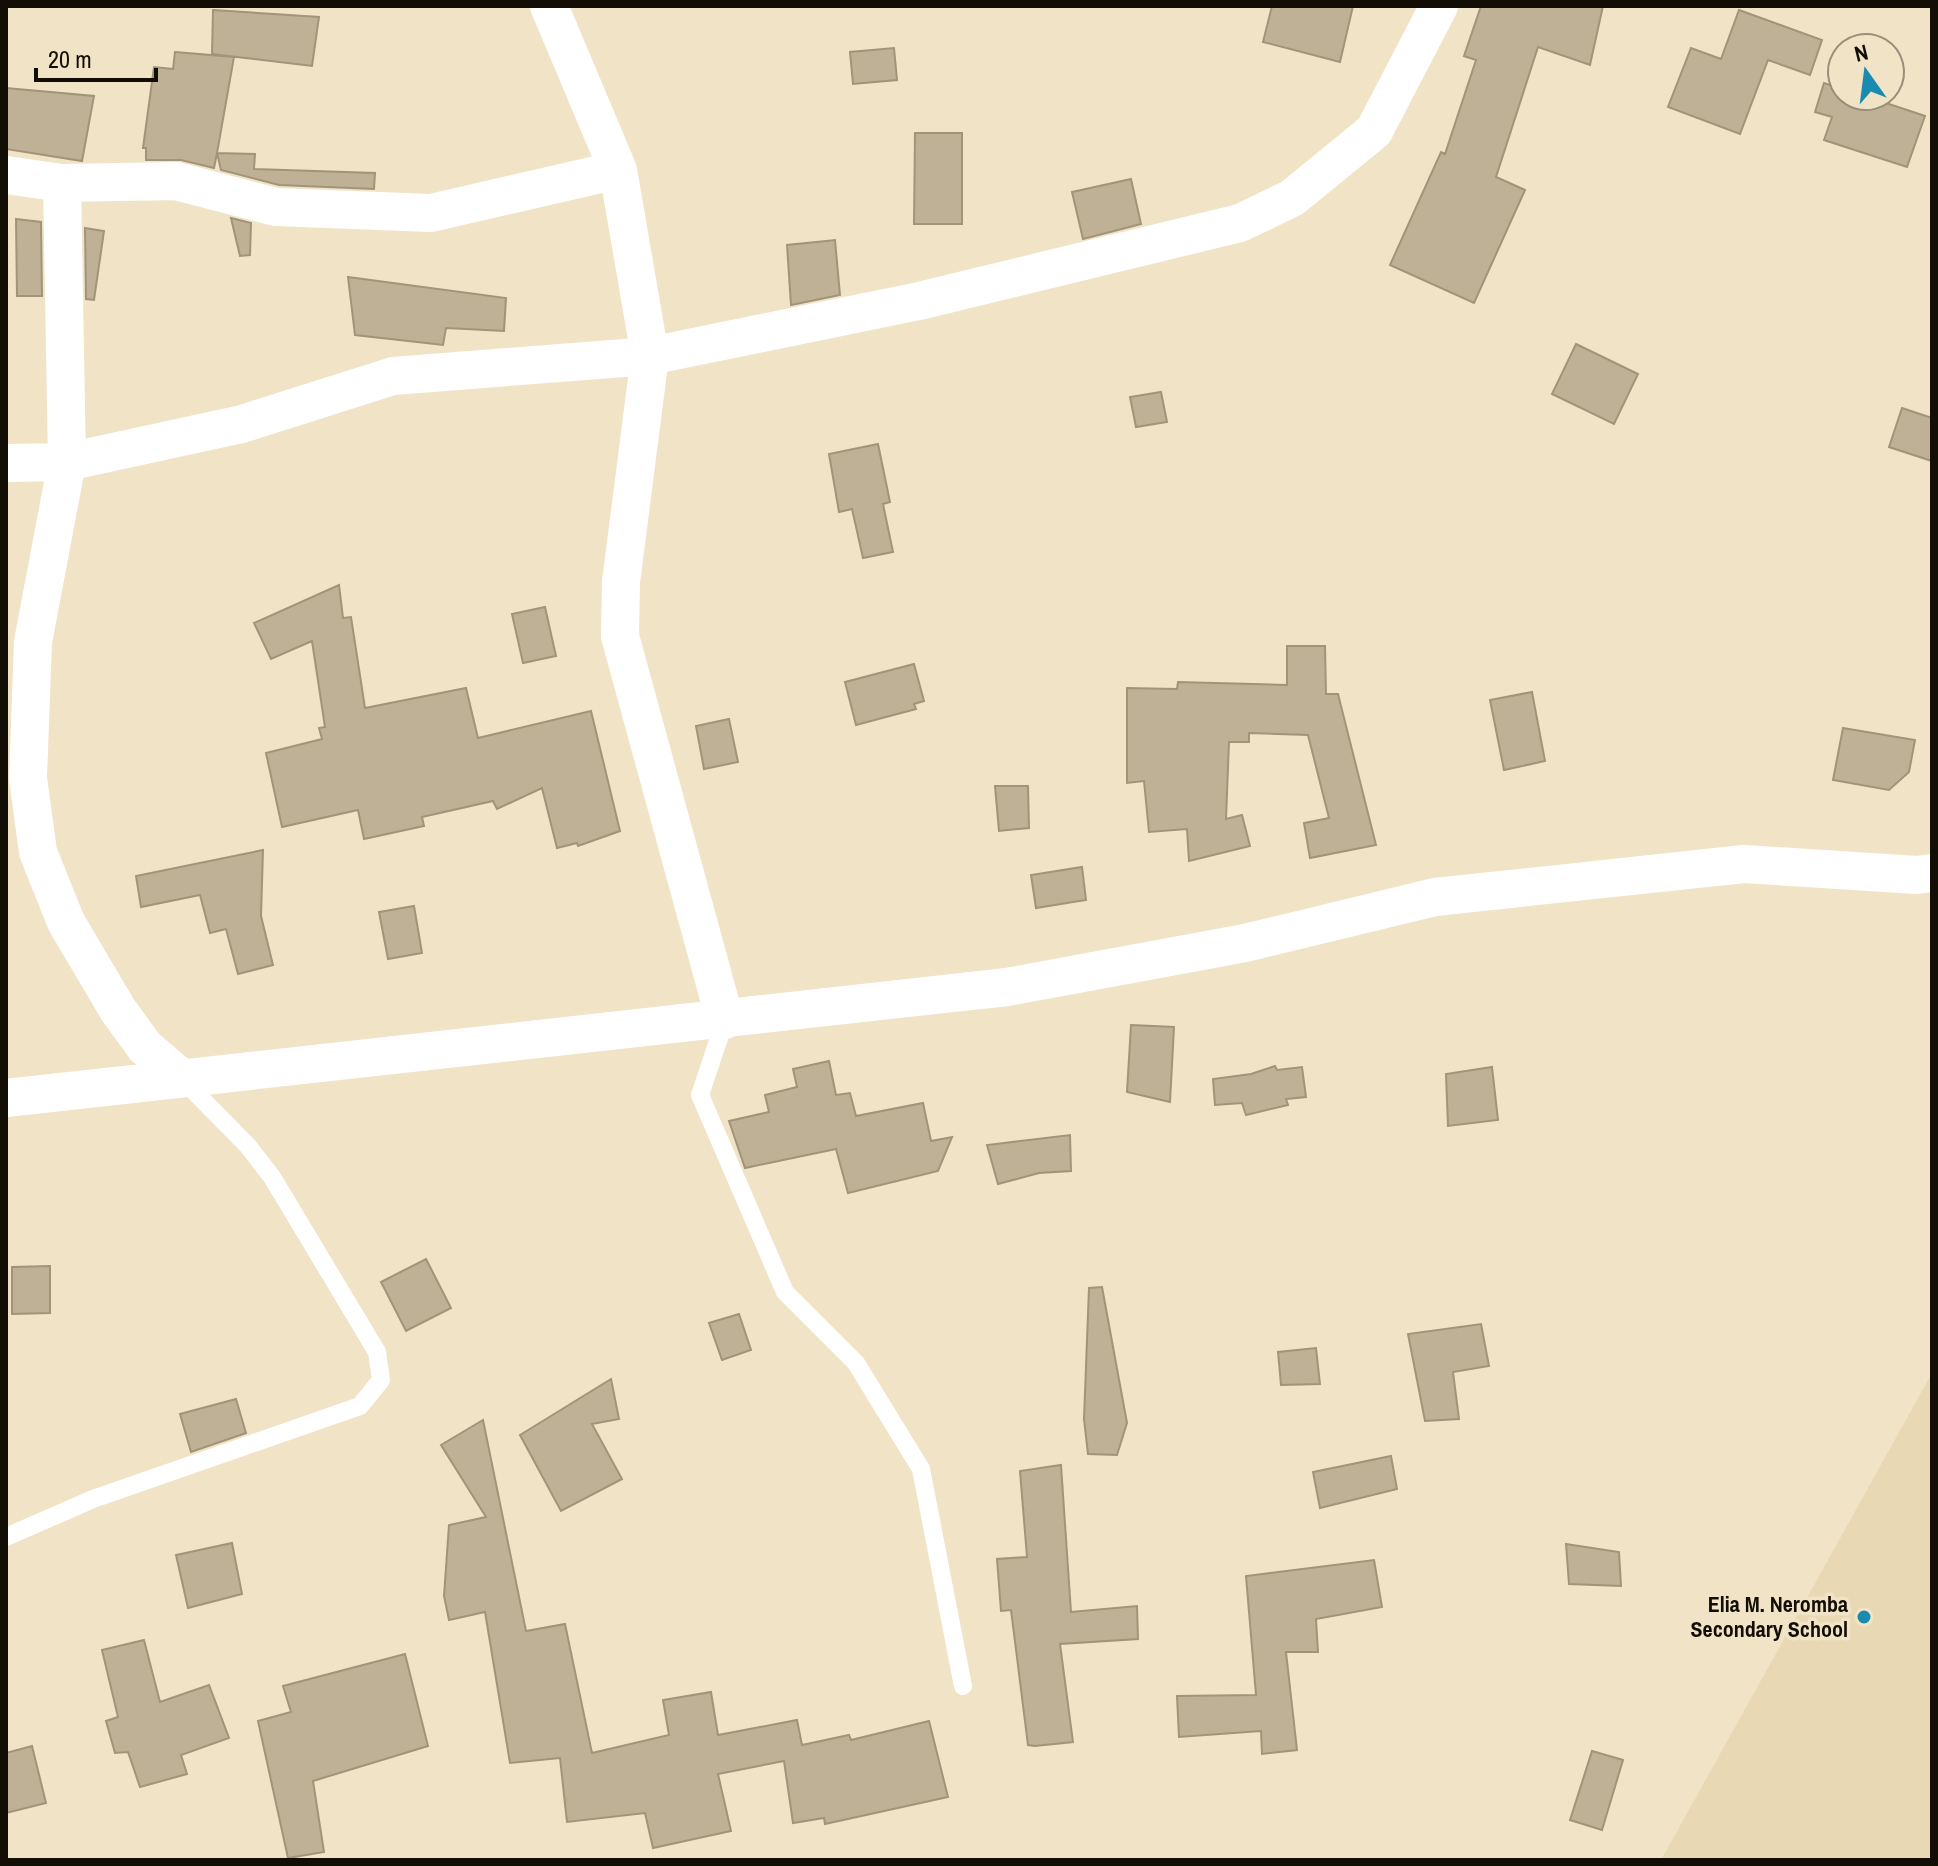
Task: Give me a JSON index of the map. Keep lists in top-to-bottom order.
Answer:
{
  "places": ["Elia M. Neromba Secondary School"],
  "scale_bar": "20 m",
  "north": "top"
}
